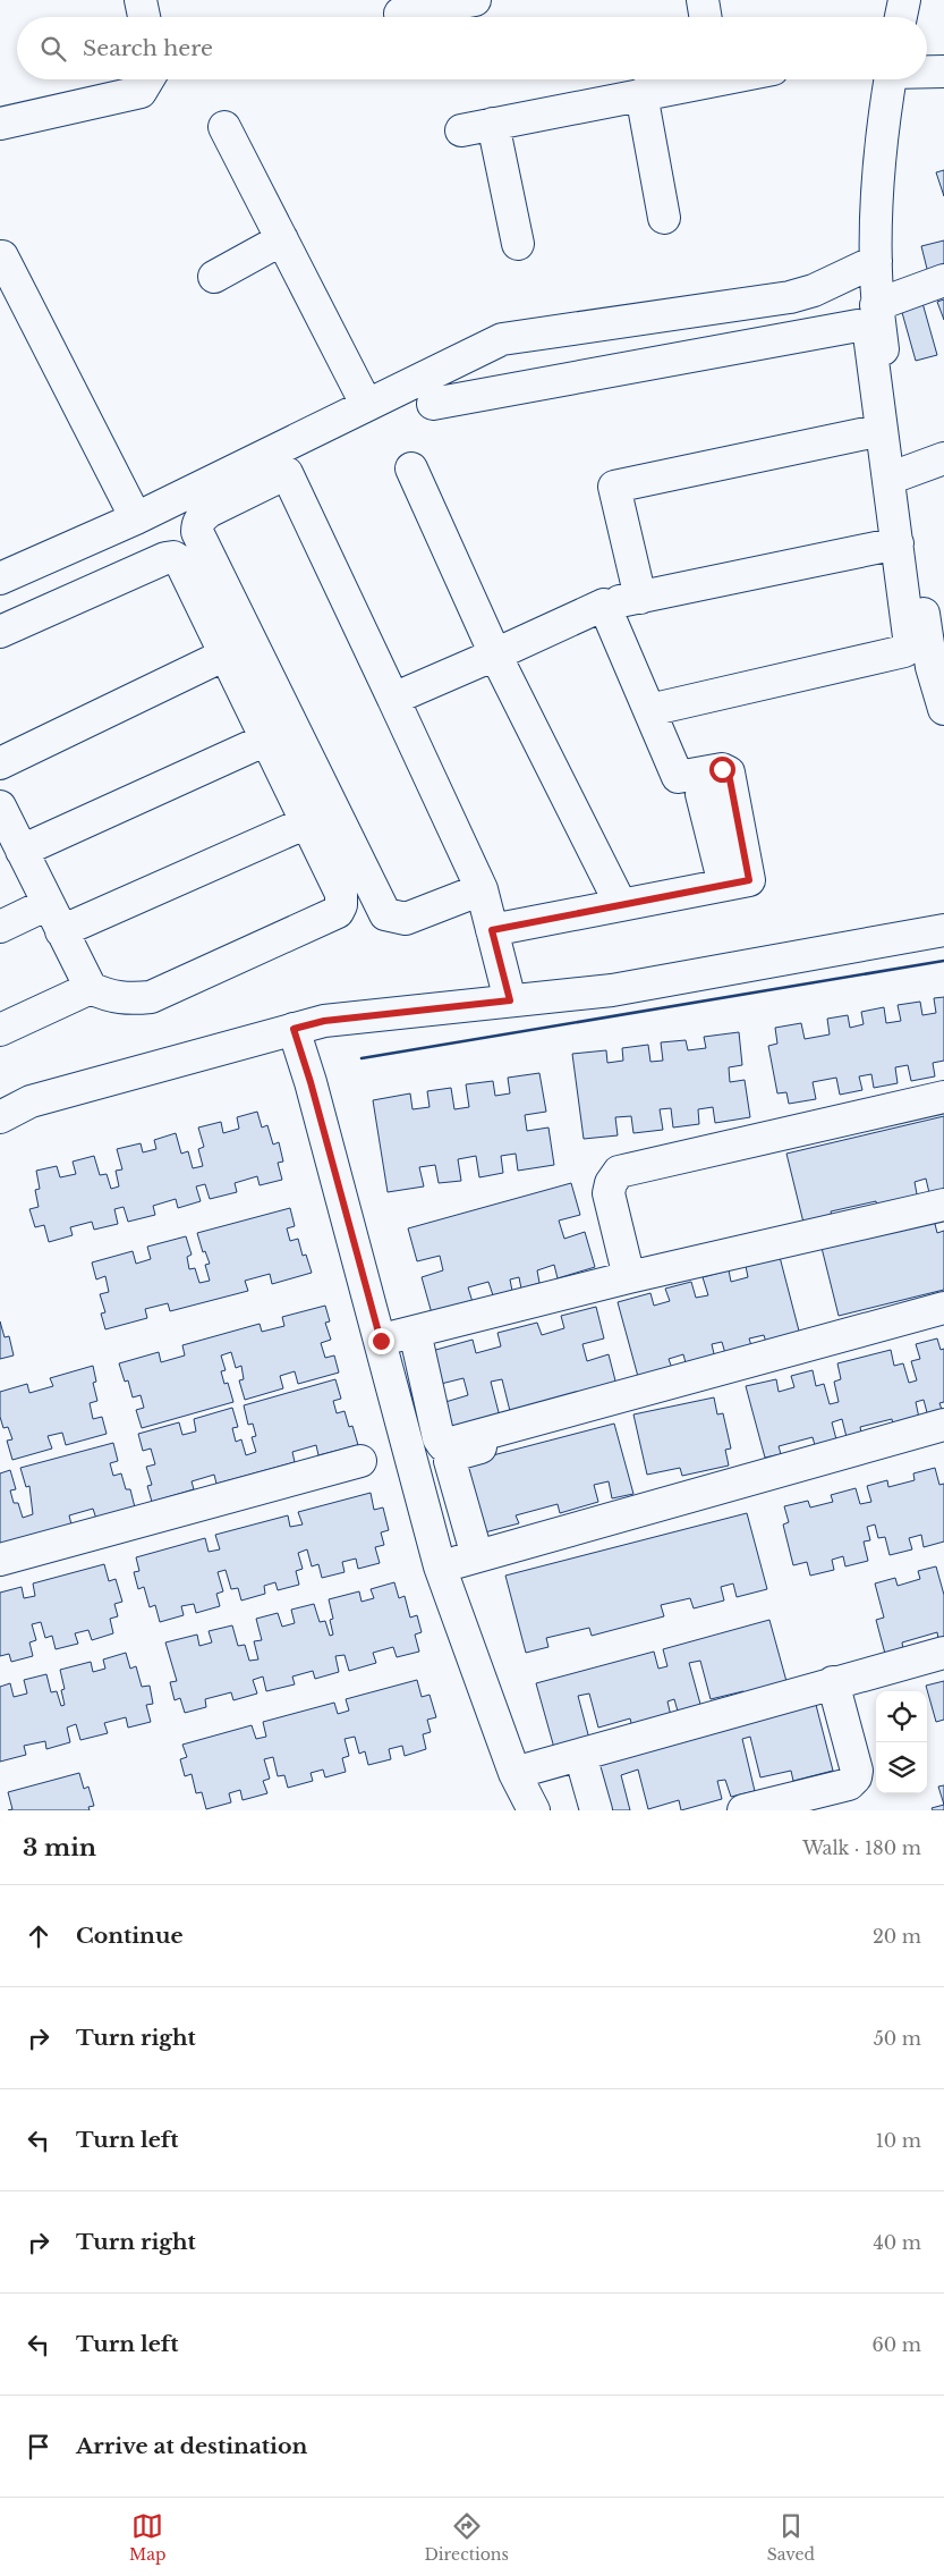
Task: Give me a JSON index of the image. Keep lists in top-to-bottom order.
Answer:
{
  "page": {
    "search": "Search here",
    "heading": ["3 min", "Walk · 180 m"],
    "list": [
      ["Continue", "20 m"],
      ["Turn right", "50 m"],
      ["Turn left", "10 m"],
      ["Turn right", "40 m"],
      ["Turn left", "60 m"],
      "Arrive at destination"
    ],
    "nav": ["Map", "Directions", "Saved"]
  }
}
